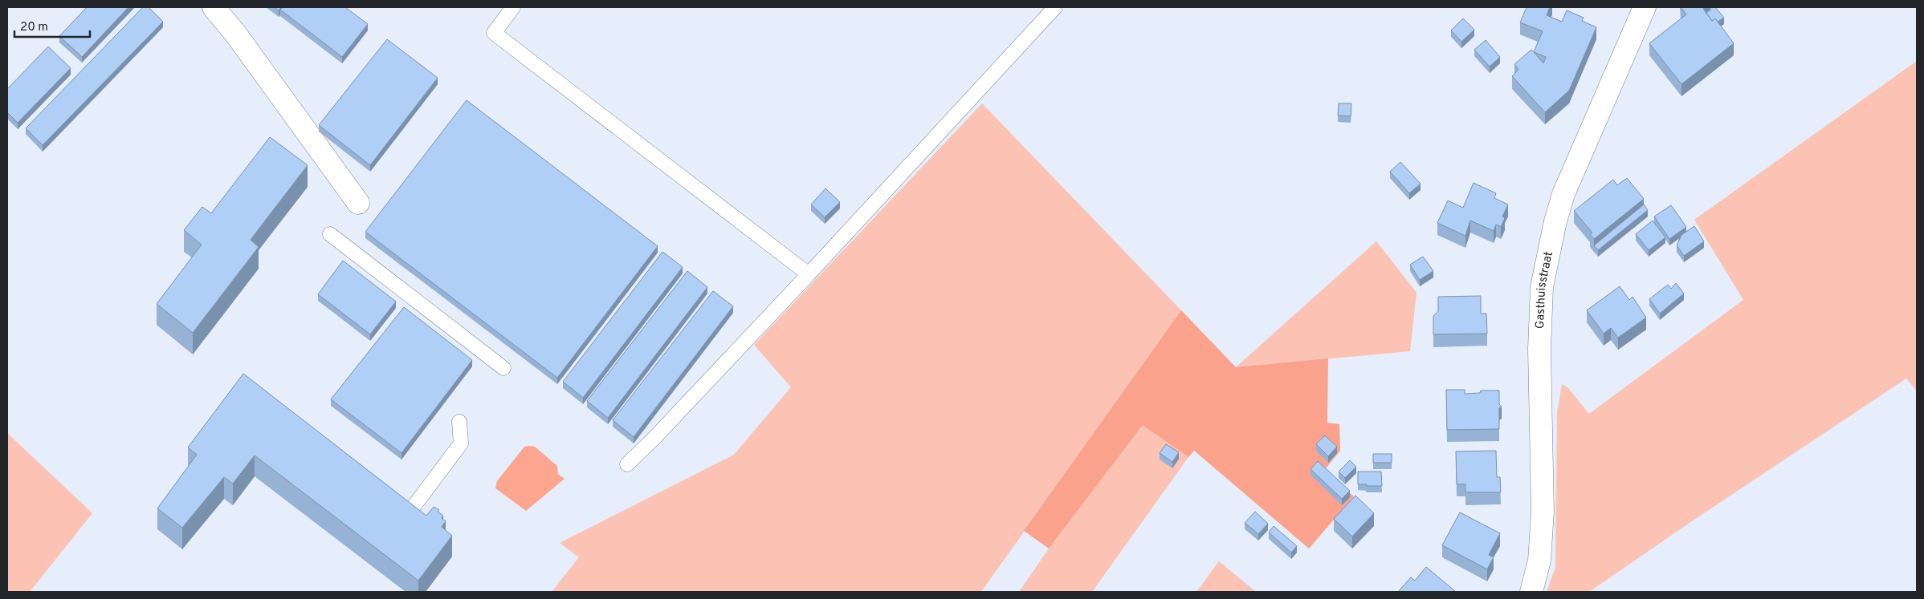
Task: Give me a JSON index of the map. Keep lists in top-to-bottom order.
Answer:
{
  "streets": {
    "street": ["Gasthuisstraat"]
  },
  "scale_bar": "20 m"
}
